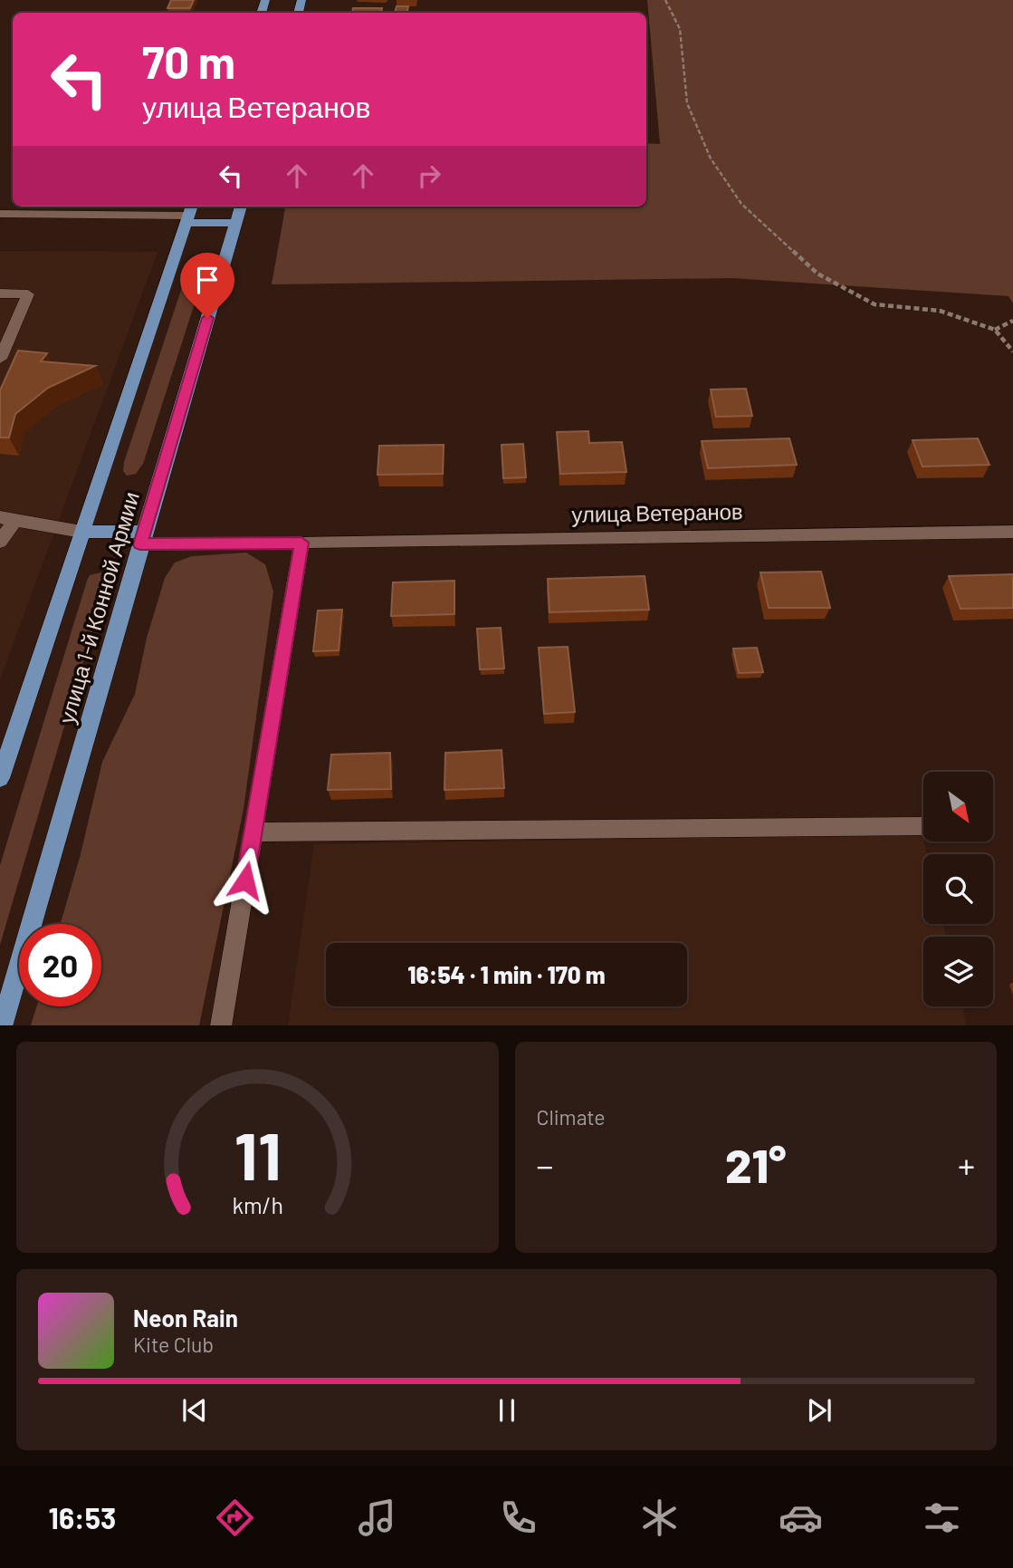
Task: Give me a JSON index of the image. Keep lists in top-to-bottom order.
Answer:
{
  "streets": {
    "main road": ["улица 1-й Конной Армии"],
    "street": ["улица Ветеранов"]
  },
  "crossings": [
    ["улица Ветеранов", "улица 1-й Конной Армии"]
  ],
  "north": "bottom right",
  "page": {
    "turn": ["70 m", "улица Ветеранов"],
    "limit": "20",
    "trip": "16:54 · 1 min · 170 m",
    "tile": "Climate",
    "heat": ["−", "21°", "+"],
    "song": ["Neon Rain", "Kite Club"],
    "tabs": "16:53",
    "gauge": ["11", "km/h"]
  }
}
